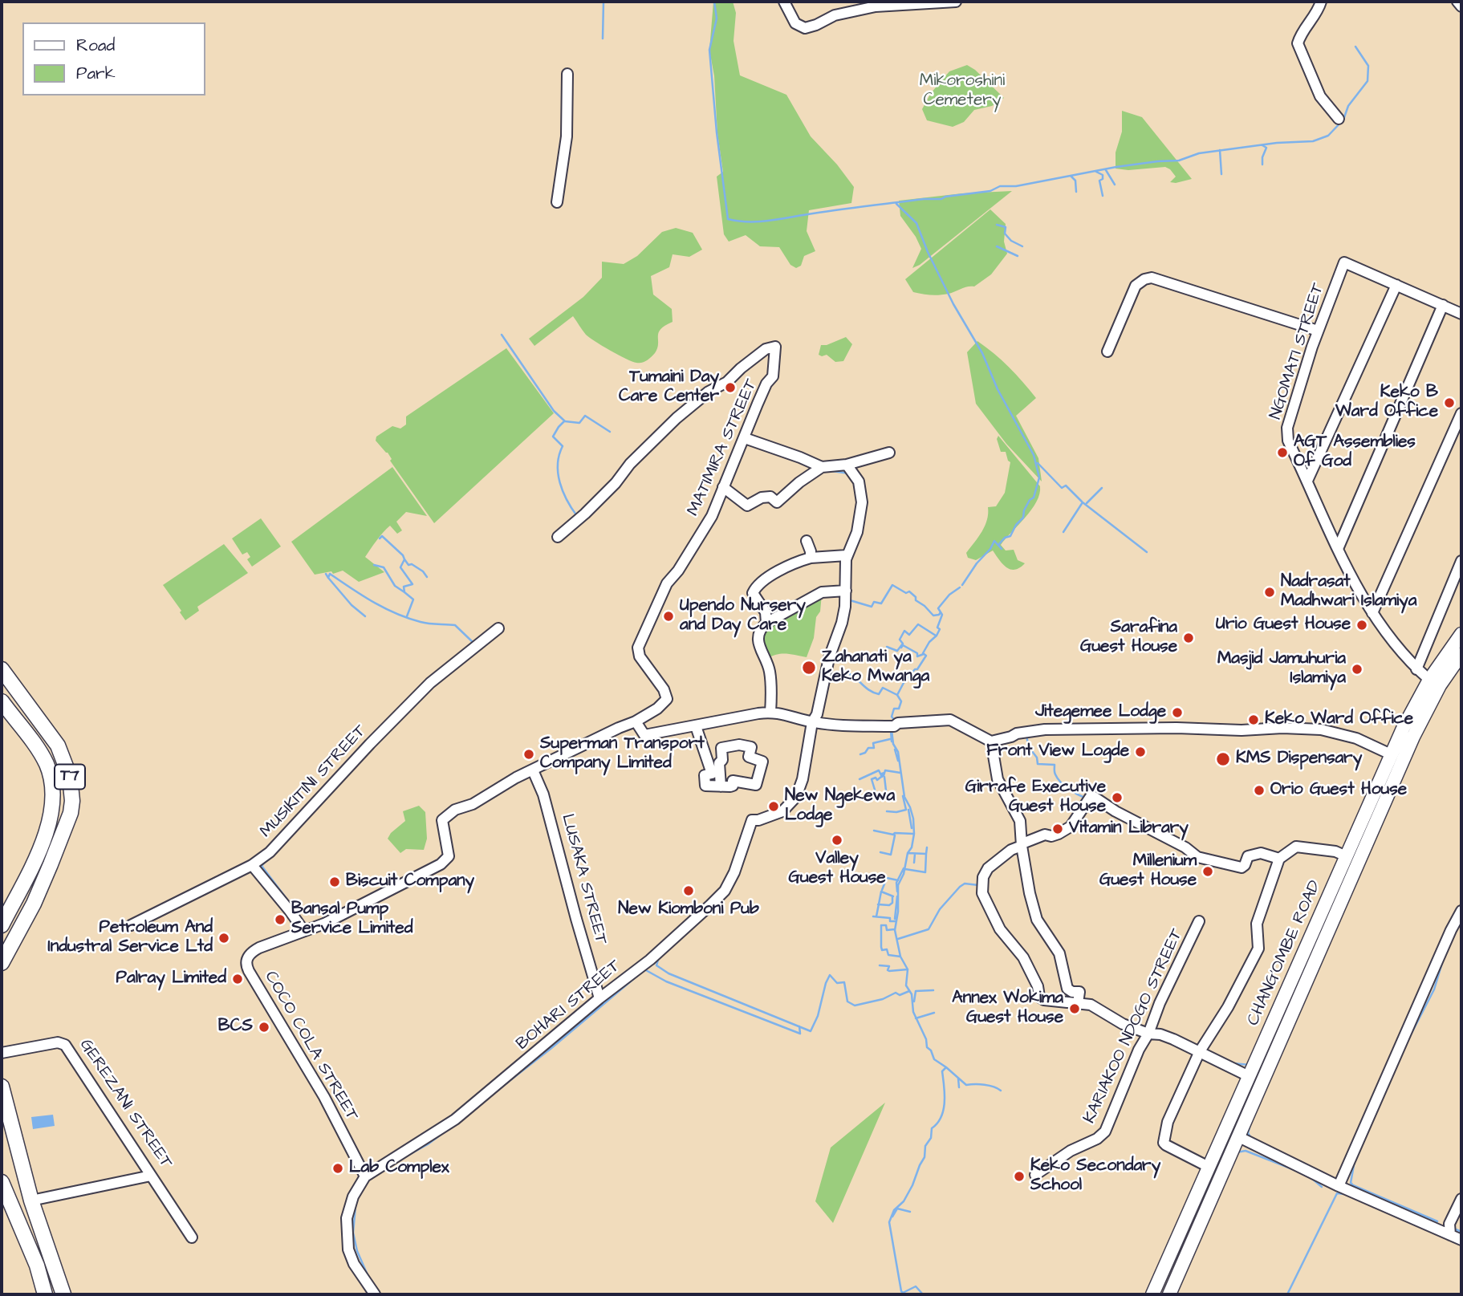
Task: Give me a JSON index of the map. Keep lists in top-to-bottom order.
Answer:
{
  "streets": {
    "highway": ["T7"],
    "main road": ["CHANG'OMBE ROAD"],
    "street": [
      "NGOMATI STREET",
      "MATIMIRA STREET",
      "MUSIKITINI STREET",
      "LUSAKA STREET",
      "BOHARI STREET",
      "KARIAKOO NDOGO STREET",
      "COCO COLA STREET",
      "GEREZANI STREET"
    ]
  },
  "crossings": [
    ["NGOMATI STREET", "CHANG'OMBE ROAD"],
    ["LUSAKA STREET", "BOHARI STREET"],
    ["BOHARI STREET", "COCO COLA STREET"]
  ],
  "parks": ["Mikoroshini Cemetery"],
  "places": [
    "Tumaini Day Care Center",
    "Keko B Ward Office",
    "AGT Assemblies Of God",
    "Nadrasat Madhwari Islamiya",
    "Upendo Nursery and Day Care",
    "Urio Guest House",
    "Sarafina Guest House",
    "Zahanati ya Keko Mwanga",
    "Masjid Jamuhuria Islamiya",
    "Jitegemee Lodge",
    "Keko Ward Office",
    "Front View Logde",
    "Superman Transport Company Limited",
    "KMS Dispensary",
    "Orio Guest House",
    "Girrafe Executive Guest House",
    "New Ngekewa Lodge",
    "Vitamin Library",
    "Valley Guest House",
    "Millenium Guest House",
    "Biscuit Company",
    "New Kiomboni Pub",
    "Bansal Pump Service Limited",
    "Petroleum And Industral Service Ltd",
    "Palray Limited",
    "Annex Wokima Guest House",
    "BCS",
    "Lab Complex",
    "Keko Secondary School"
  ],
  "legend": ["Road", "Park"]
}
